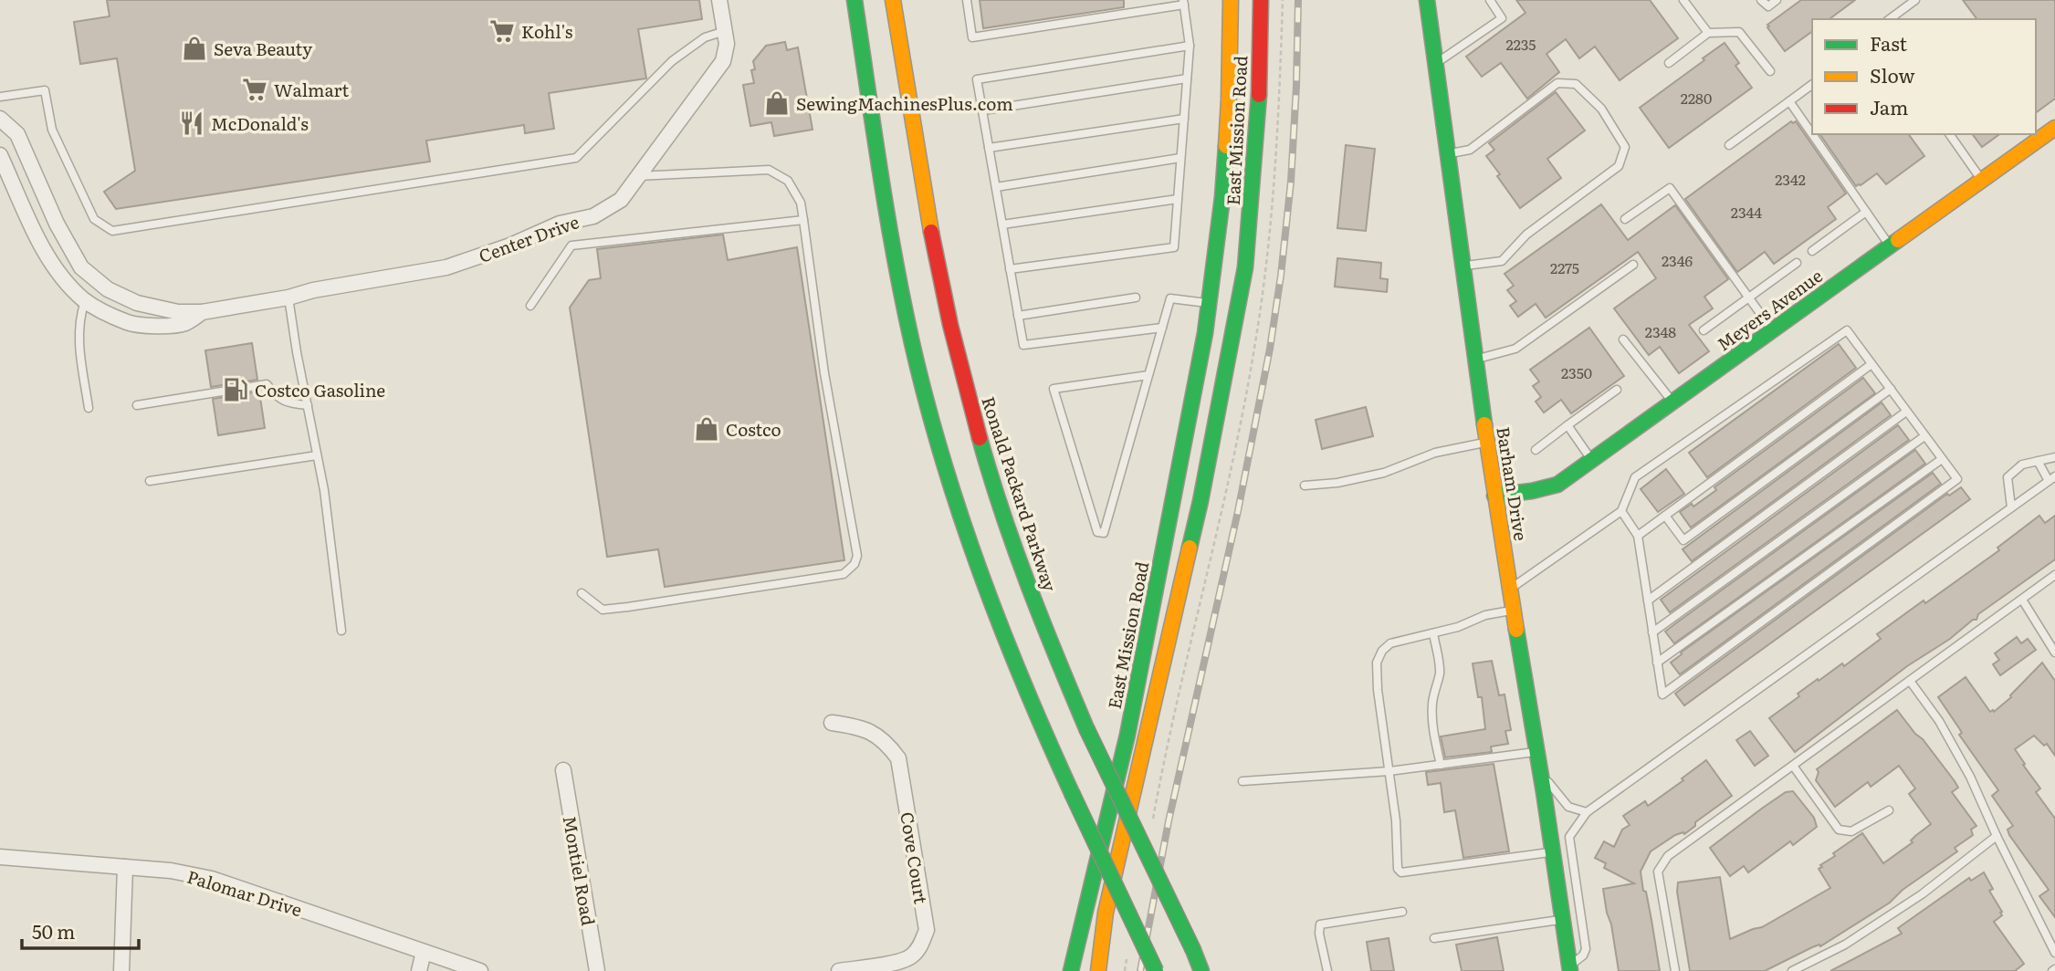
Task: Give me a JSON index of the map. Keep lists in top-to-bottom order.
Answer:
{
  "streets": {
    "main road": [
      "East Mission Road",
      "Meyers Avenue",
      "Barham Drive",
      "Ronald Packard Parkway"
    ],
    "street": [
      "Center Drive",
      "Cove Court",
      "Montiel Road",
      "Palomar Drive"
    ]
  },
  "crossings": [
    ["Meyers Avenue", "Barham Drive"]
  ],
  "places": {
    "supermarket": ["Kohl's", "Walmart"],
    "shop": ["Seva Beauty", "SewingMachinesPlus.com", "Costco"],
    "restaurant": ["McDonald's"],
    "fuel station": ["Costco Gasoline"]
  },
  "house_numbers": [
    "2235",
    "2280",
    "2342",
    "2344",
    "2346",
    "2275",
    "2348",
    "2350"
  ],
  "legend": ["Fast", "Slow", "Jam"],
  "scale_bar": "50 m"
}
